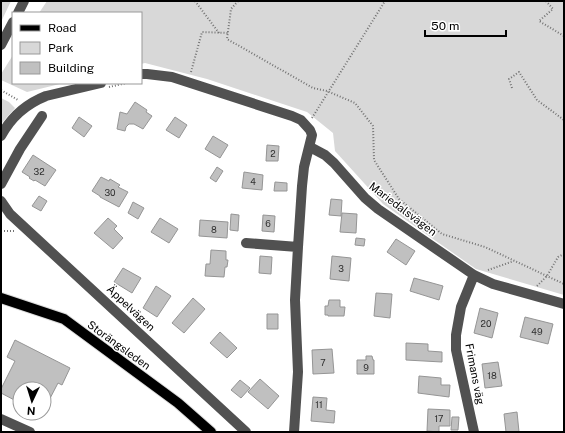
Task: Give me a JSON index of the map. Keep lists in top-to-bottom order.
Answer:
{
  "streets": {
    "main road": ["Storängsleden"],
    "street": ["Mariedalsvägen", "Äppelvägen", "Frimans väg"]
  },
  "crossings": [
    ["Mariedalsvägen", "Frimans väg"]
  ],
  "house_numbers": [
    "2",
    "32",
    "4",
    "30",
    "6",
    "8",
    "3",
    "20",
    "49",
    "7",
    "9",
    "18",
    "11",
    "17"
  ],
  "legend": ["Road", "Park", "Building"],
  "scale_bar": "50 m",
  "north": "bottom"
}
